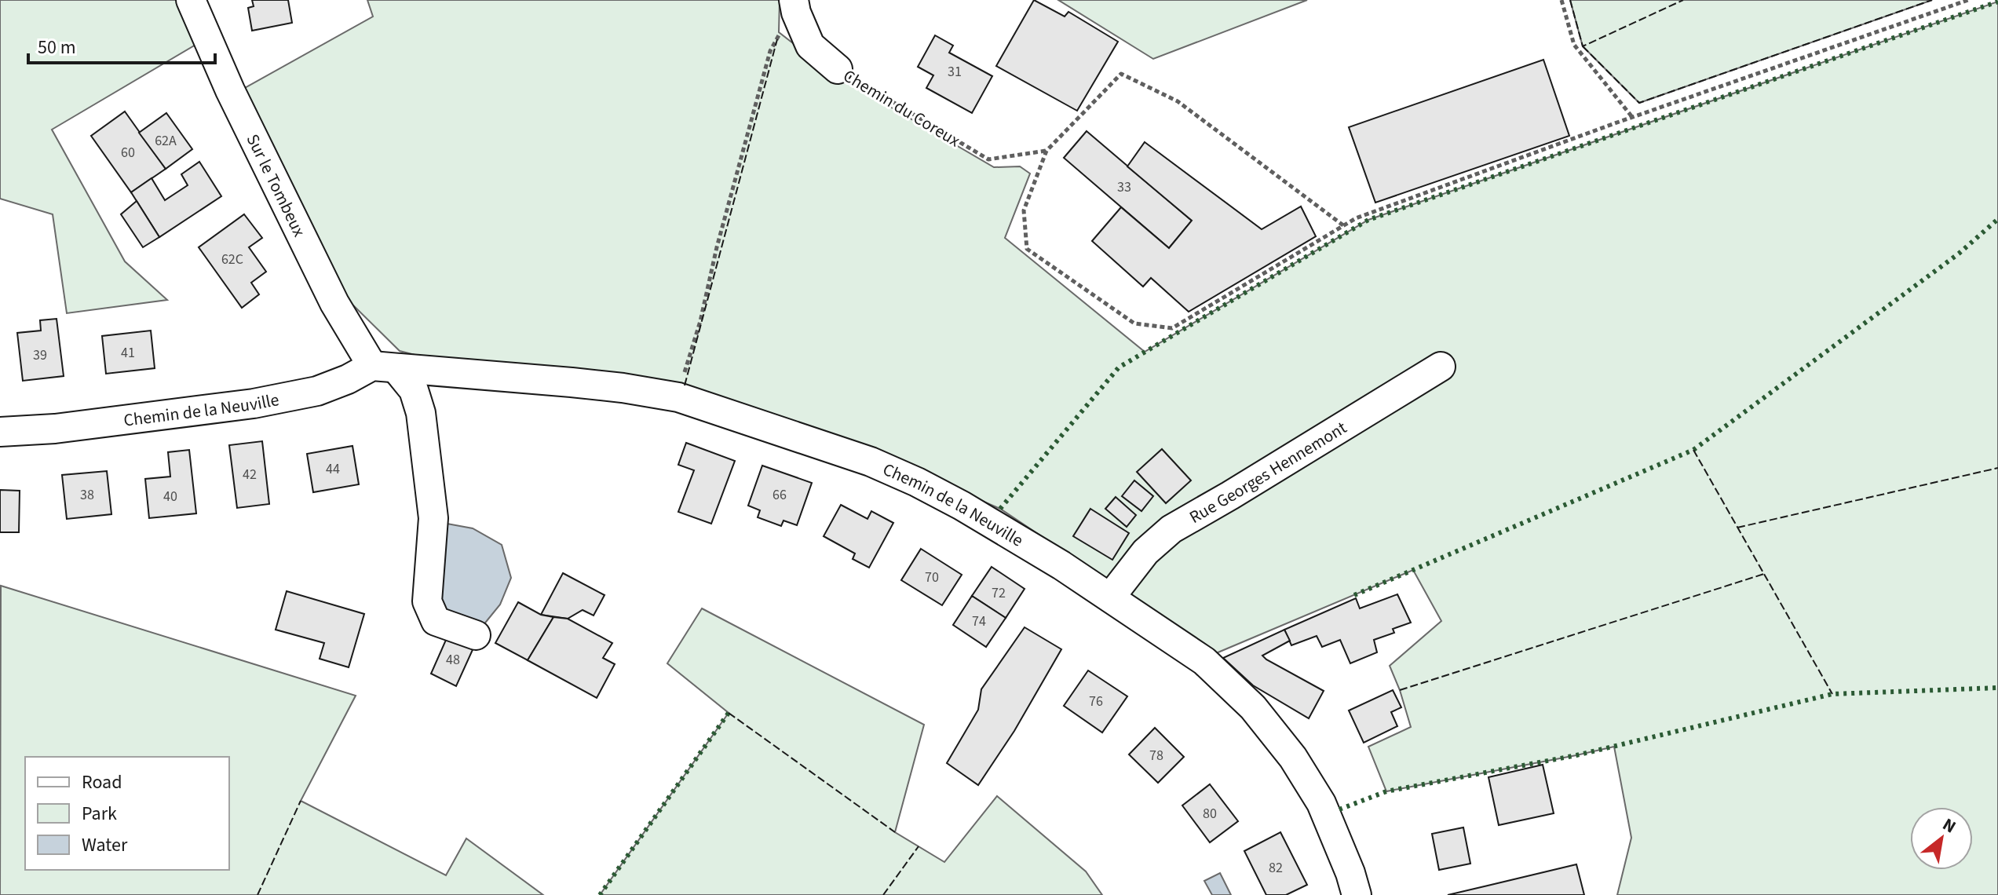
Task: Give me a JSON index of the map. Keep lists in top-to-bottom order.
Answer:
{
  "streets": {
    "street": [
      "Chemin du Coreux",
      "Sur le Tombeux",
      "Chemin de la Neuville",
      "Rue Georges Hennemont"
    ]
  },
  "crossings": [
    ["Sur le Tombeux", "Chemin de la Neuville"],
    ["Chemin de la Neuville", "Rue Georges Hennemont"]
  ],
  "house_numbers": [
    "31",
    "62A",
    "60",
    "33",
    "62C",
    "41",
    "39",
    "44",
    "42",
    "38",
    "66",
    "40",
    "70",
    "72",
    "74",
    "48",
    "76",
    "78",
    "80",
    "82"
  ],
  "legend": ["Road", "Park", "Water"],
  "scale_bar": "50 m",
  "north": "top right"
}
